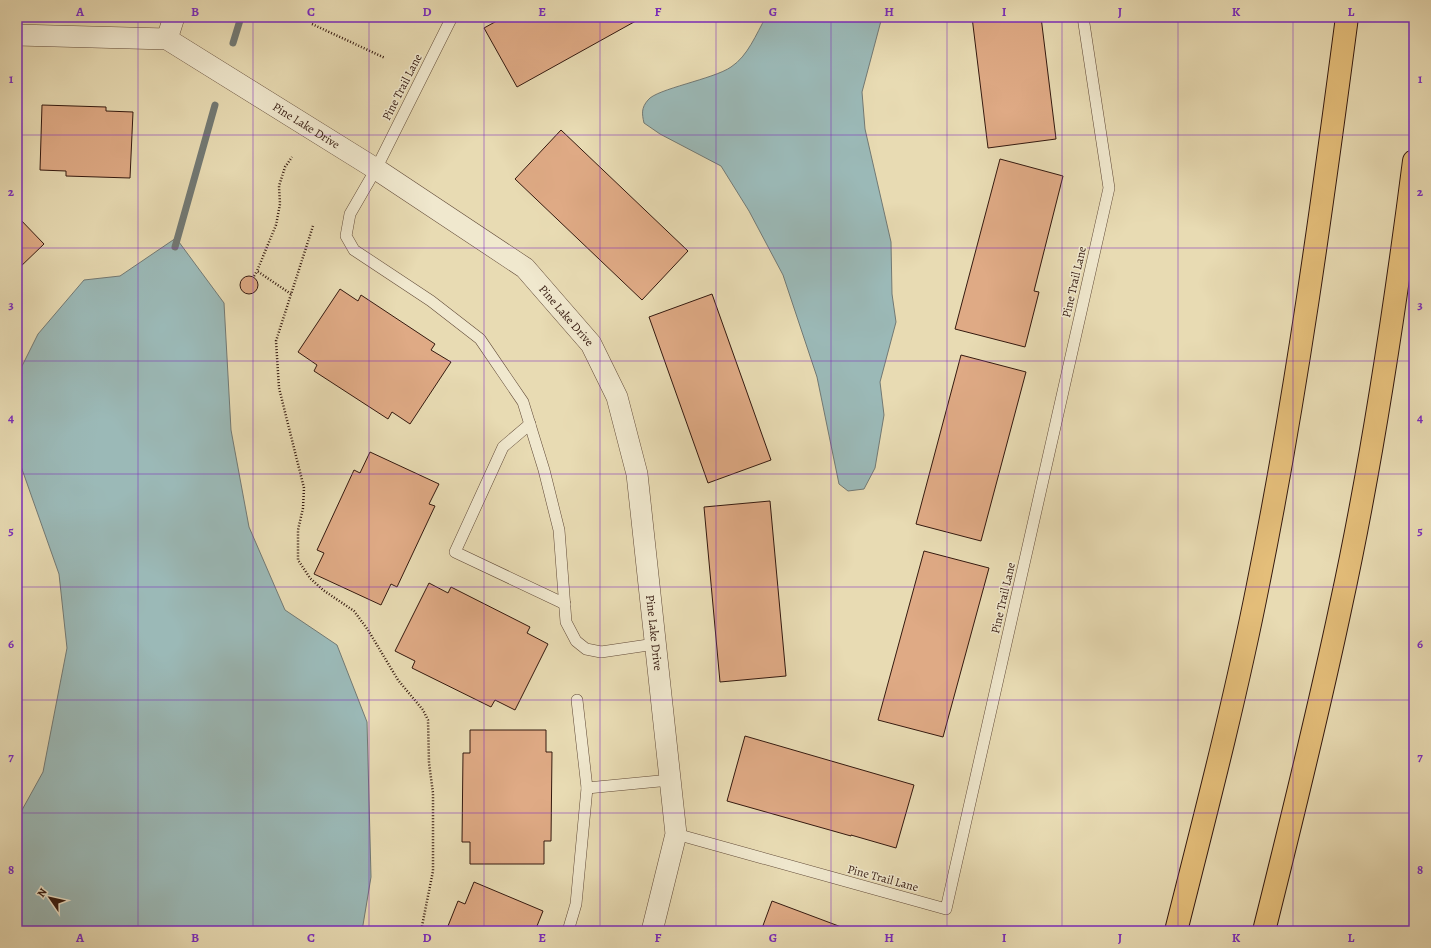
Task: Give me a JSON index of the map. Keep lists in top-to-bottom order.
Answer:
{
  "streets": {
    "street": ["Pine Lake Drive"],
    "lane": ["Pine Trail Lane"]
  },
  "crossings": [
    ["Pine Trail Lane", "Pine Lake Drive"]
  ],
  "north": "top left",
  "grid": {
    "columns": [
      "A",
      "B",
      "C",
      "D",
      "E",
      "F",
      "G",
      "H",
      "I",
      "J",
      "K",
      "L"
    ],
    "rows": [
      "1",
      "2",
      "3",
      "4",
      "5",
      "6",
      "7",
      "8"
    ]
  }
}
